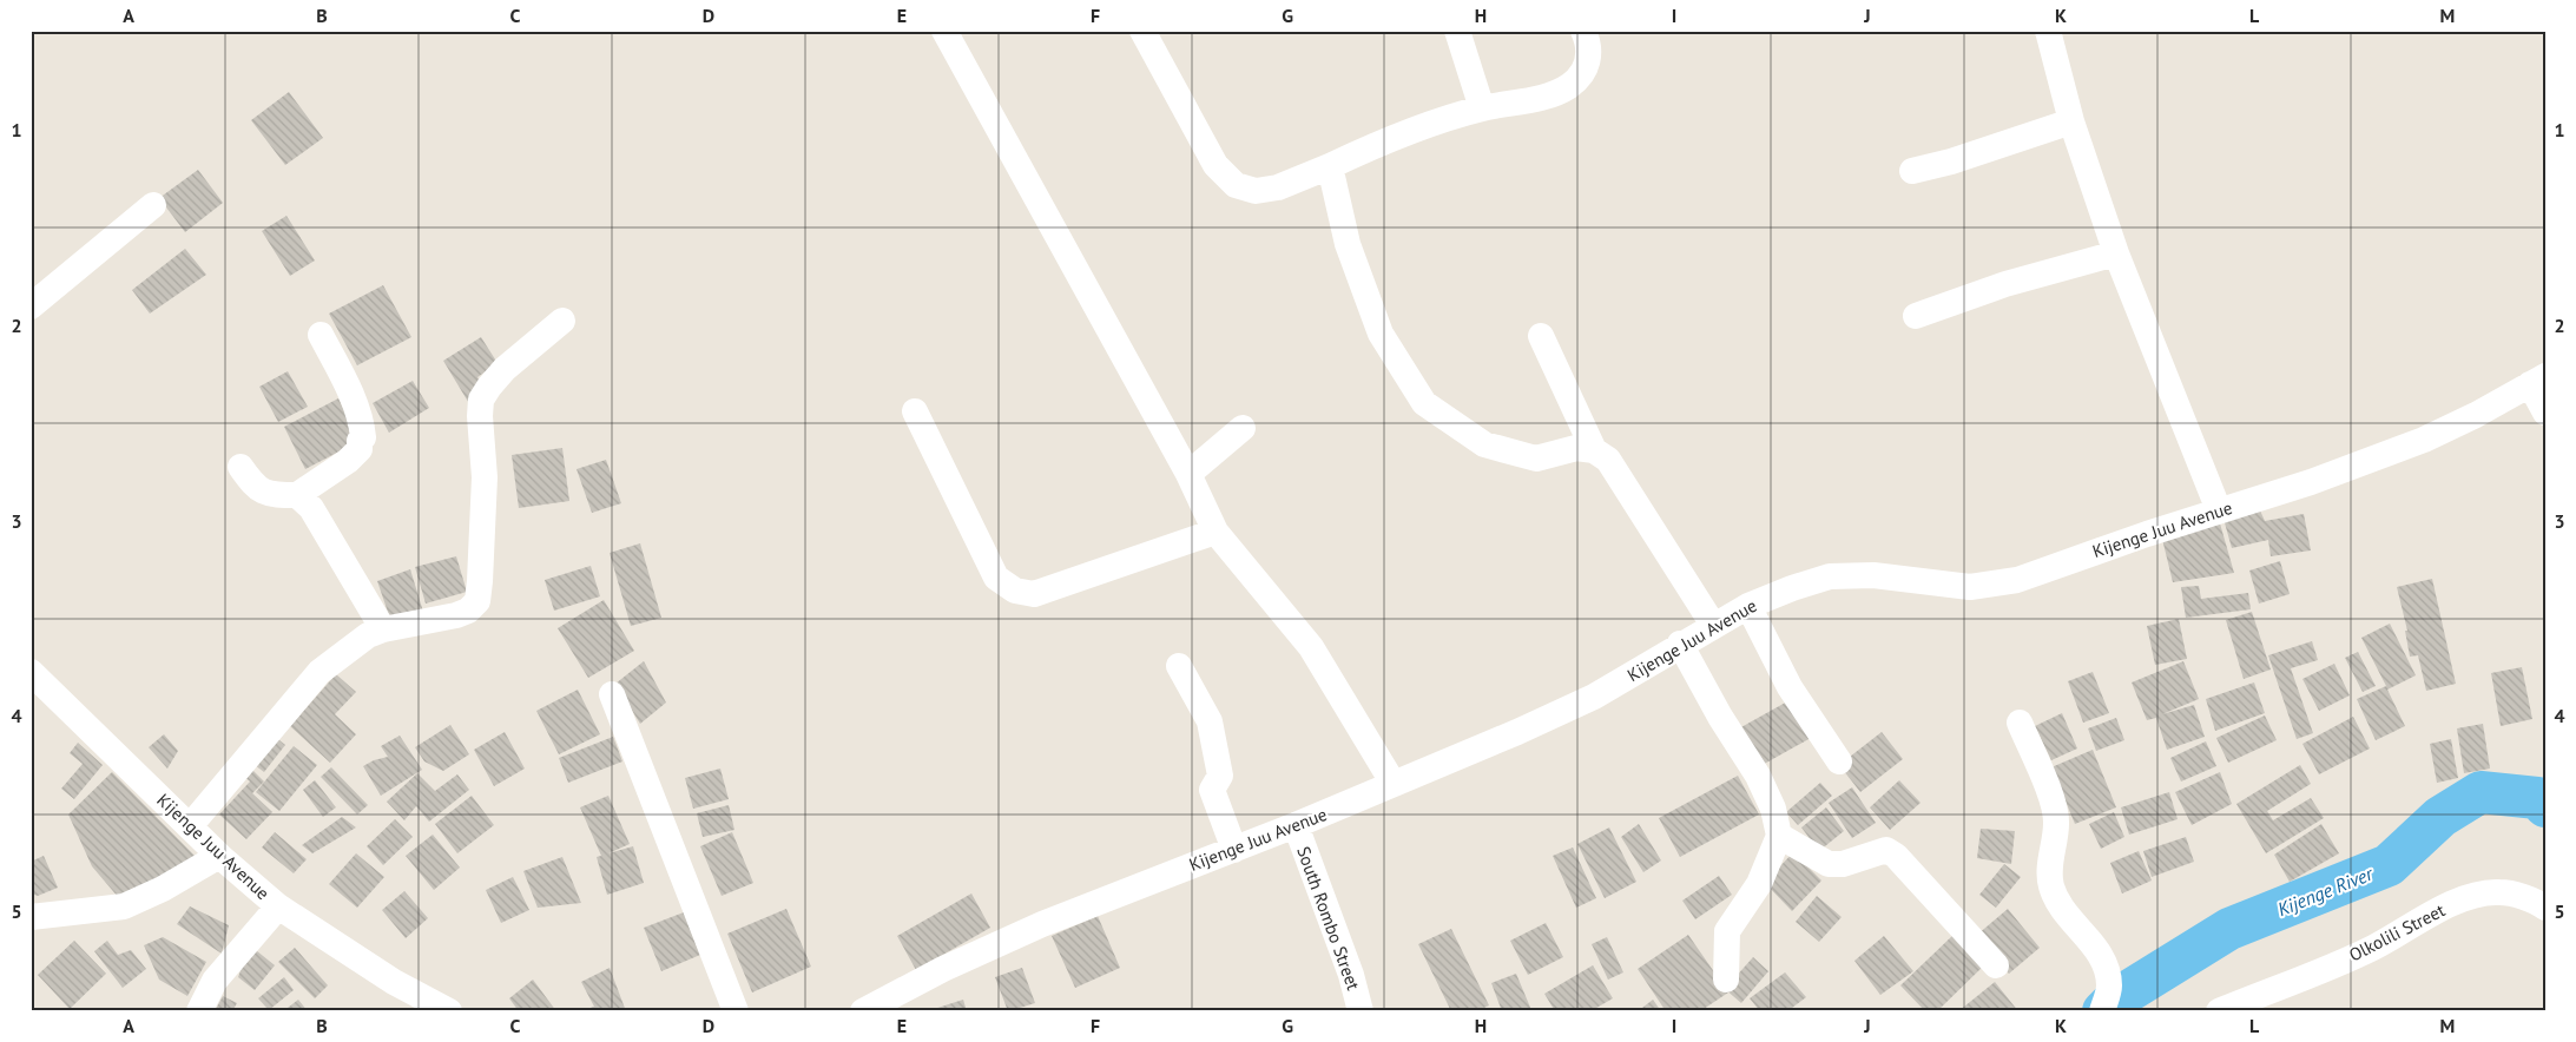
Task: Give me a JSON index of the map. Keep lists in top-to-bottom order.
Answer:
{
  "streets": {
    "street": ["Kijenge Juu Avenue", "South Rombo Street", "Olkolili Street"]
  },
  "crossings": [
    ["Kijenge Juu Avenue", "South Rombo Street"]
  ],
  "water": ["Kijenge River"],
  "grid": {
    "columns": [
      "A",
      "B",
      "C",
      "D",
      "E",
      "F",
      "G",
      "H",
      "I",
      "J",
      "K",
      "L",
      "M"
    ],
    "rows": [
      "1",
      "2",
      "3",
      "4",
      "5"
    ]
  }
}
